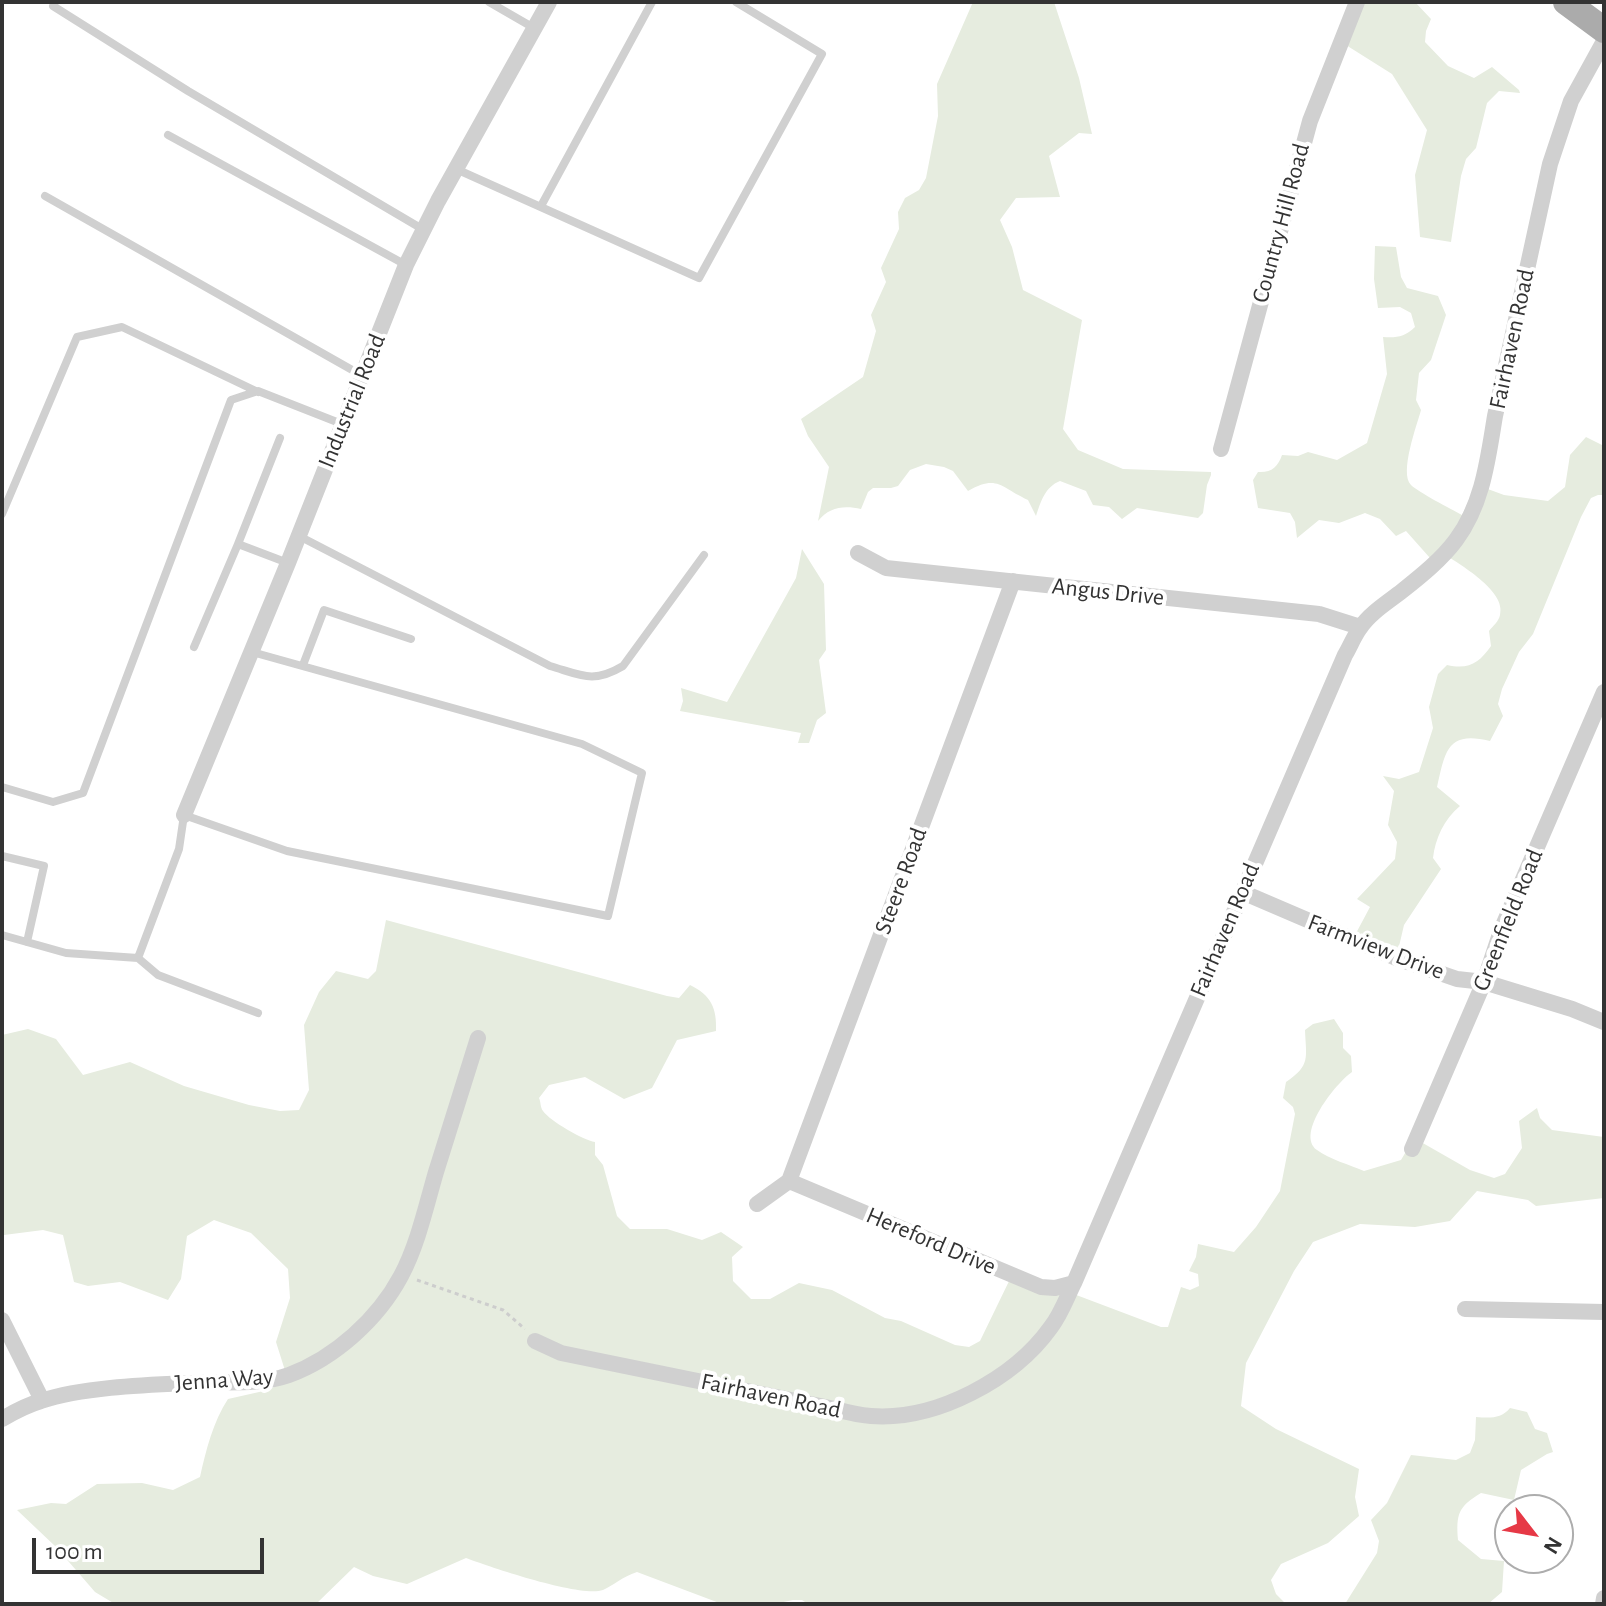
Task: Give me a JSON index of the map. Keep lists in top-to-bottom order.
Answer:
{
  "streets": {
    "street": [
      "Country Hill Road",
      "Fairhaven Road",
      "Industrial Road",
      "Angus Drive",
      "Steere Road",
      "Greenfield Road",
      "Farmview Drive",
      "Hereford Drive",
      "Jenna Way"
    ]
  },
  "crossings": [
    ["Fairhaven Road", "Angus Drive"],
    ["Fairhaven Road", "Farmview Drive"],
    ["Fairhaven Road", "Hereford Drive"],
    ["Angus Drive", "Steere Road"],
    ["Steere Road", "Hereford Drive"],
    ["Greenfield Road", "Farmview Drive"]
  ],
  "scale_bar": "100 m",
  "north": "bottom right"
}
